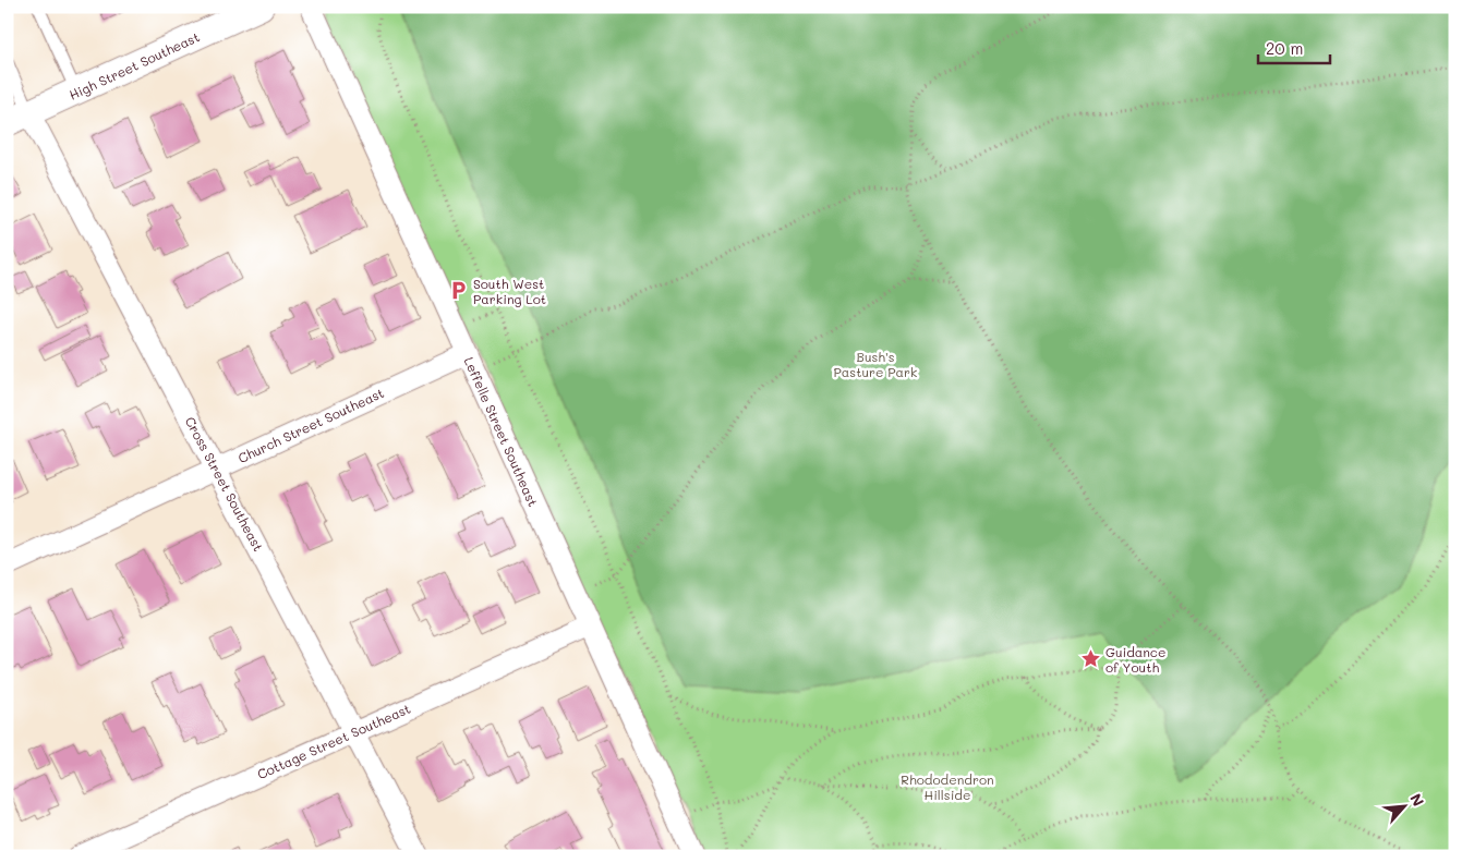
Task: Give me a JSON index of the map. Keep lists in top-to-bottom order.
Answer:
{
  "streets": {
    "street": [
      "High Street Southeast",
      "Church Street Southeast",
      "Leffelle Street Southeast",
      "Cross Street Southeast",
      "Cottage Street Southeast"
    ]
  },
  "crossings": [
    ["High Street Southeast", "Cross Street Southeast"],
    ["Church Street Southeast", "Leffelle Street Southeast"],
    ["Church Street Southeast", "Cross Street Southeast"],
    ["Leffelle Street Southeast", "Cottage Street Southeast"],
    ["Cross Street Southeast", "Cottage Street Southeast"]
  ],
  "parks": ["Bush's Pasture Park", "Rhododendron Hillside"],
  "places": {
    "parking": ["South West Parking Lot"],
    "place": ["Guidance of Youth"]
  },
  "scale_bar": "20 m",
  "north": "top right"
}
